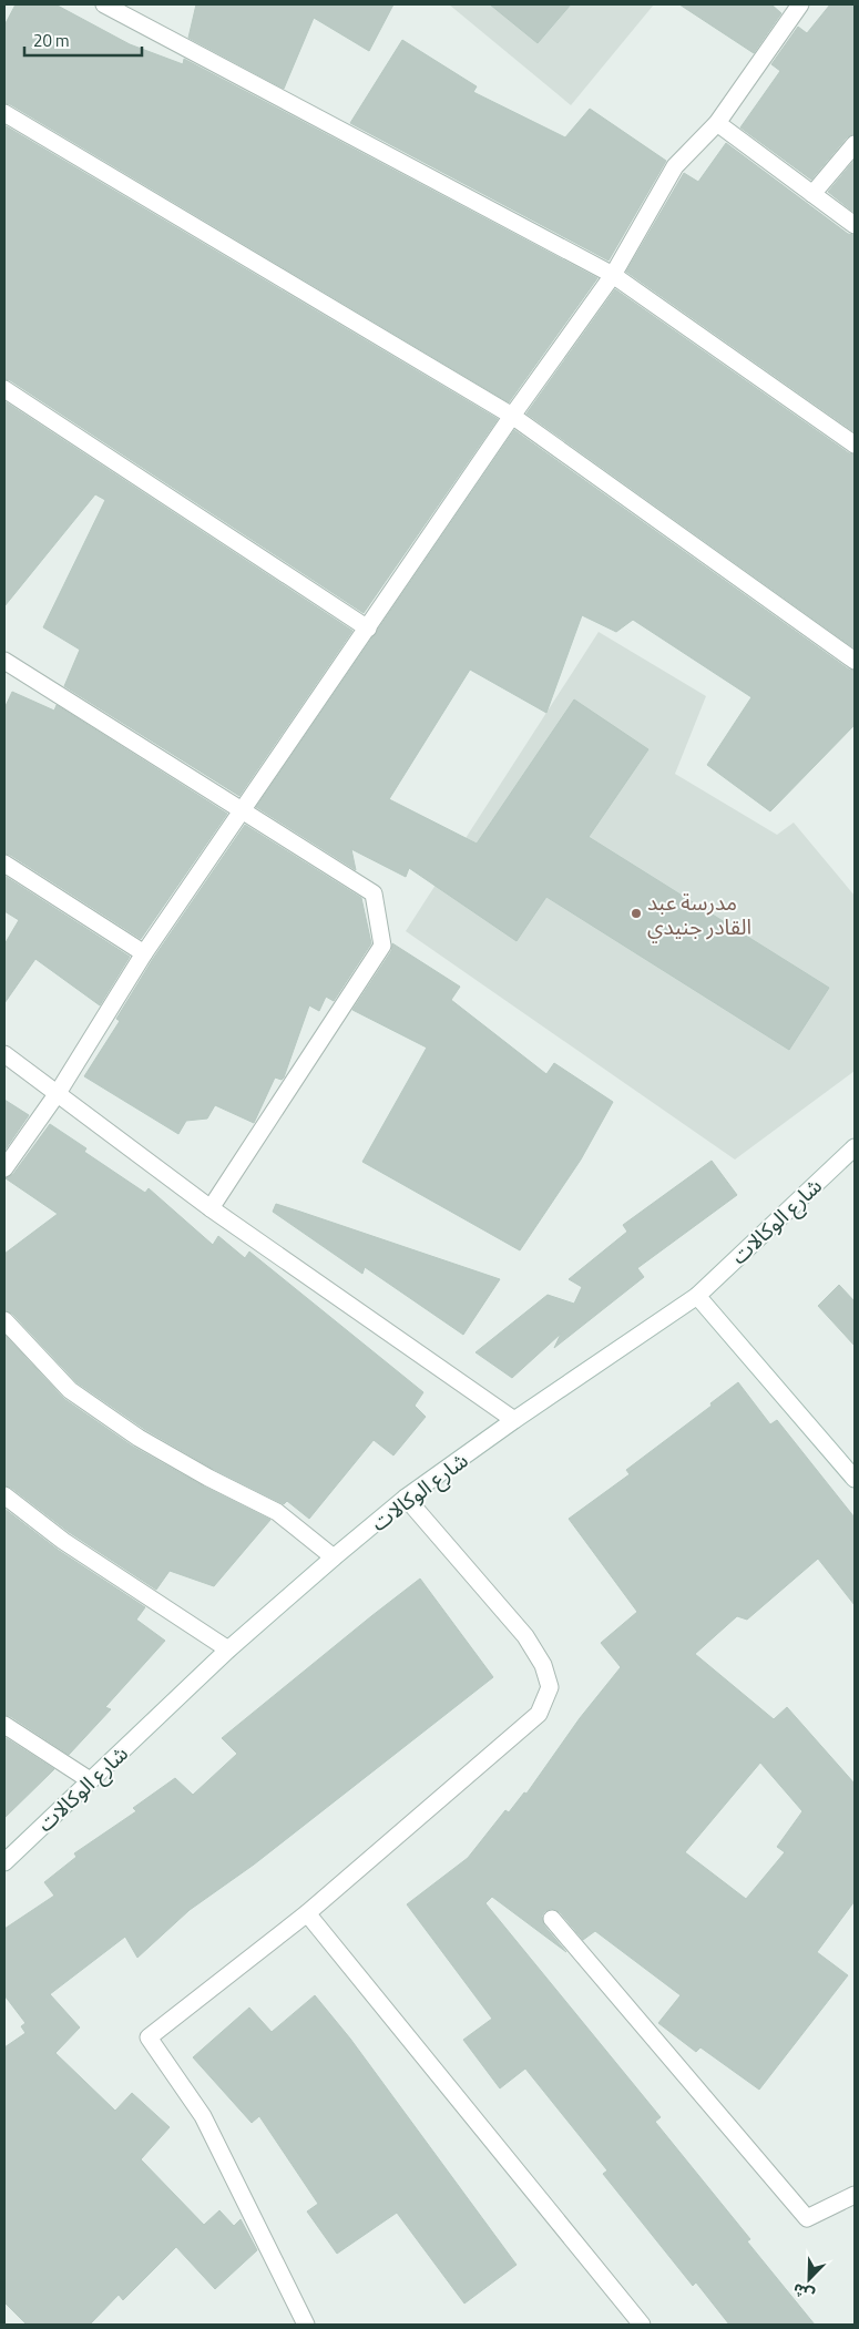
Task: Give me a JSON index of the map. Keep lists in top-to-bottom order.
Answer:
{
  "streets": {
    "street": ["شارع الوكالات"]
  },
  "places": ["مدرسة عبد القادر جنيدي"],
  "scale_bar": "20 m",
  "north": "bottom left"
}
